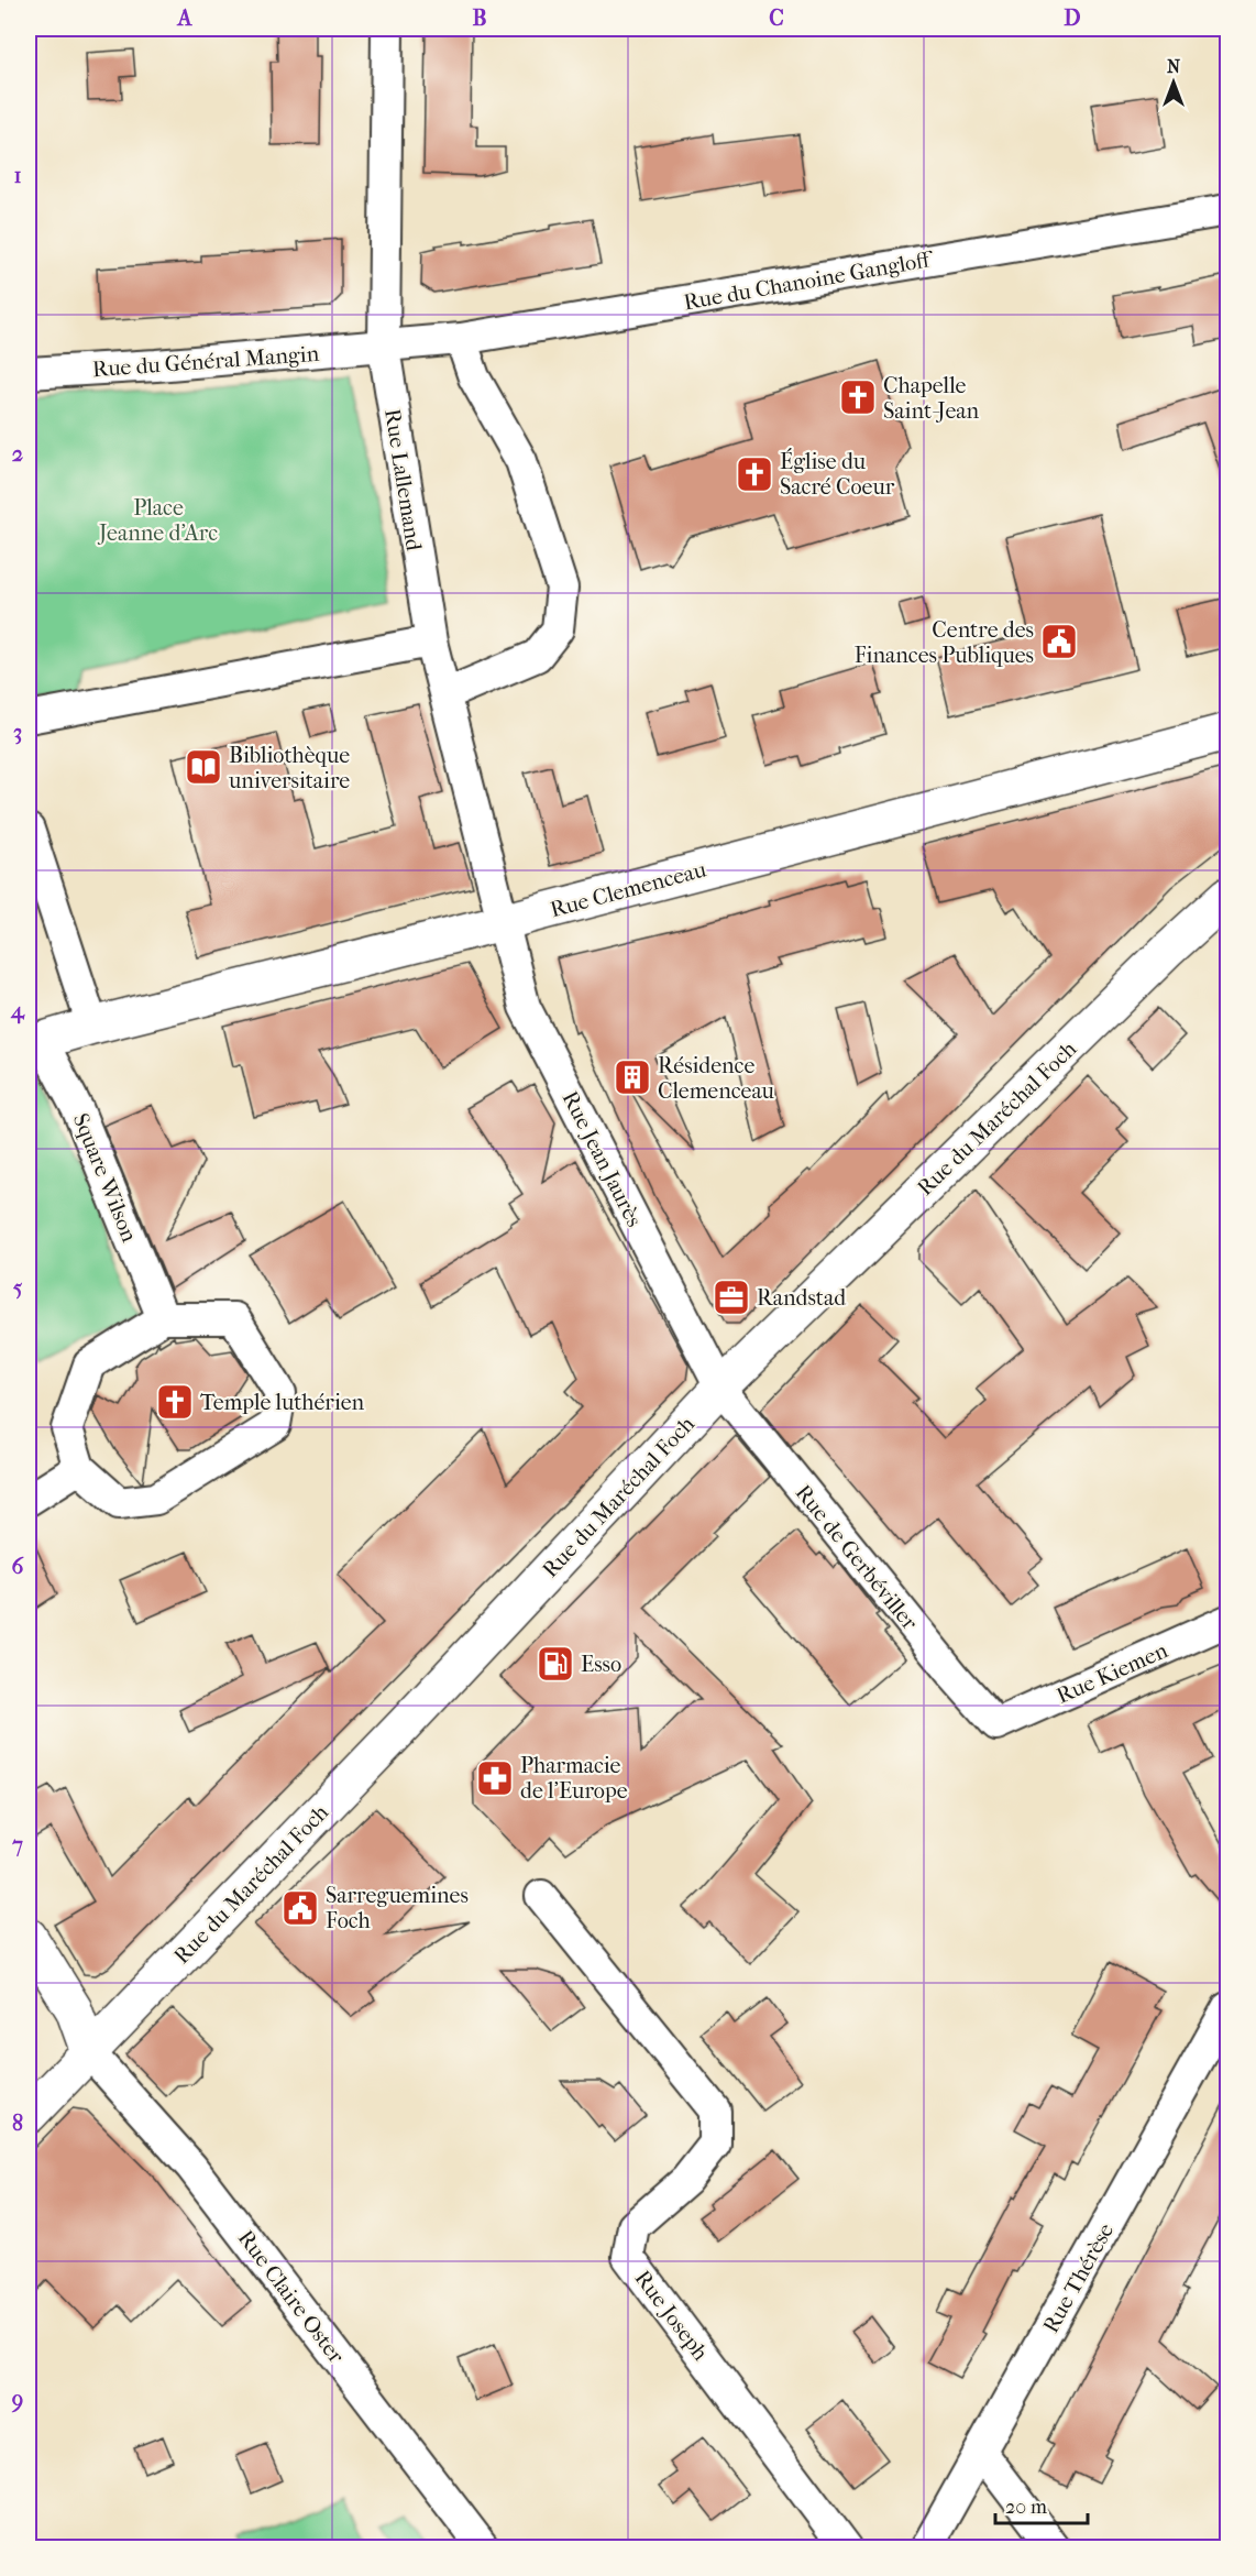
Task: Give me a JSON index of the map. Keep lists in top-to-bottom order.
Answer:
{
  "streets": {
    "main road": ["Rue Clemenceau", "Rue du Maréchal Foch"],
    "street": [
      "Rue du Chanoine Gangloff",
      "Rue du Général Mangin",
      "Rue Lallemand",
      "Rue Jean Jaurès",
      "Square Wilson",
      "Rue de Gerbéviller",
      "Rue Kiemen",
      "Rue Thérèse",
      "Rue Claire Oster",
      "Rue Joseph"
    ]
  },
  "crossings": [
    ["Rue du Chanoine Gangloff", "Rue du Général Mangin"],
    ["Rue du Chanoine Gangloff", "Rue Lallemand"],
    ["Rue du Général Mangin", "Rue Lallemand"],
    ["Rue Lallemand", "Rue Clemenceau"],
    ["Rue Lallemand", "Rue Jean Jaurès"],
    ["Rue Clemenceau", "Rue Jean Jaurès"],
    ["Rue Clemenceau", "Square Wilson"],
    ["Rue du Maréchal Foch", "Rue Jean Jaurès"],
    ["Rue du Maréchal Foch", "Rue de Gerbéviller"],
    ["Rue du Maréchal Foch", "Rue Claire Oster"],
    ["Rue Jean Jaurès", "Rue de Gerbéviller"],
    ["Rue de Gerbéviller", "Rue Kiemen"]
  ],
  "parks": ["Place Jeanne d'Arc"],
  "places": {
    "church": ["Chapelle Saint-Jean", "Église du Sacré Coeur", "Temple luthérien"],
    "public building": ["Centre des Finances Publiques", "Sarreguemines Foch"],
    "library": ["Bibliothèque universitaire"],
    "building": ["Résidence Clemenceau"],
    "office": ["Randstad"],
    "fuel station": ["Esso"],
    "pharmacy": ["Pharmacie de l'Europe"]
  },
  "scale_bar": "20 m",
  "north": "top",
  "grid": {
    "columns": [
      "A",
      "B",
      "C",
      "D"
    ],
    "rows": [
      "1",
      "2",
      "3",
      "4",
      "5",
      "6",
      "7",
      "8",
      "9"
    ]
  }
}
